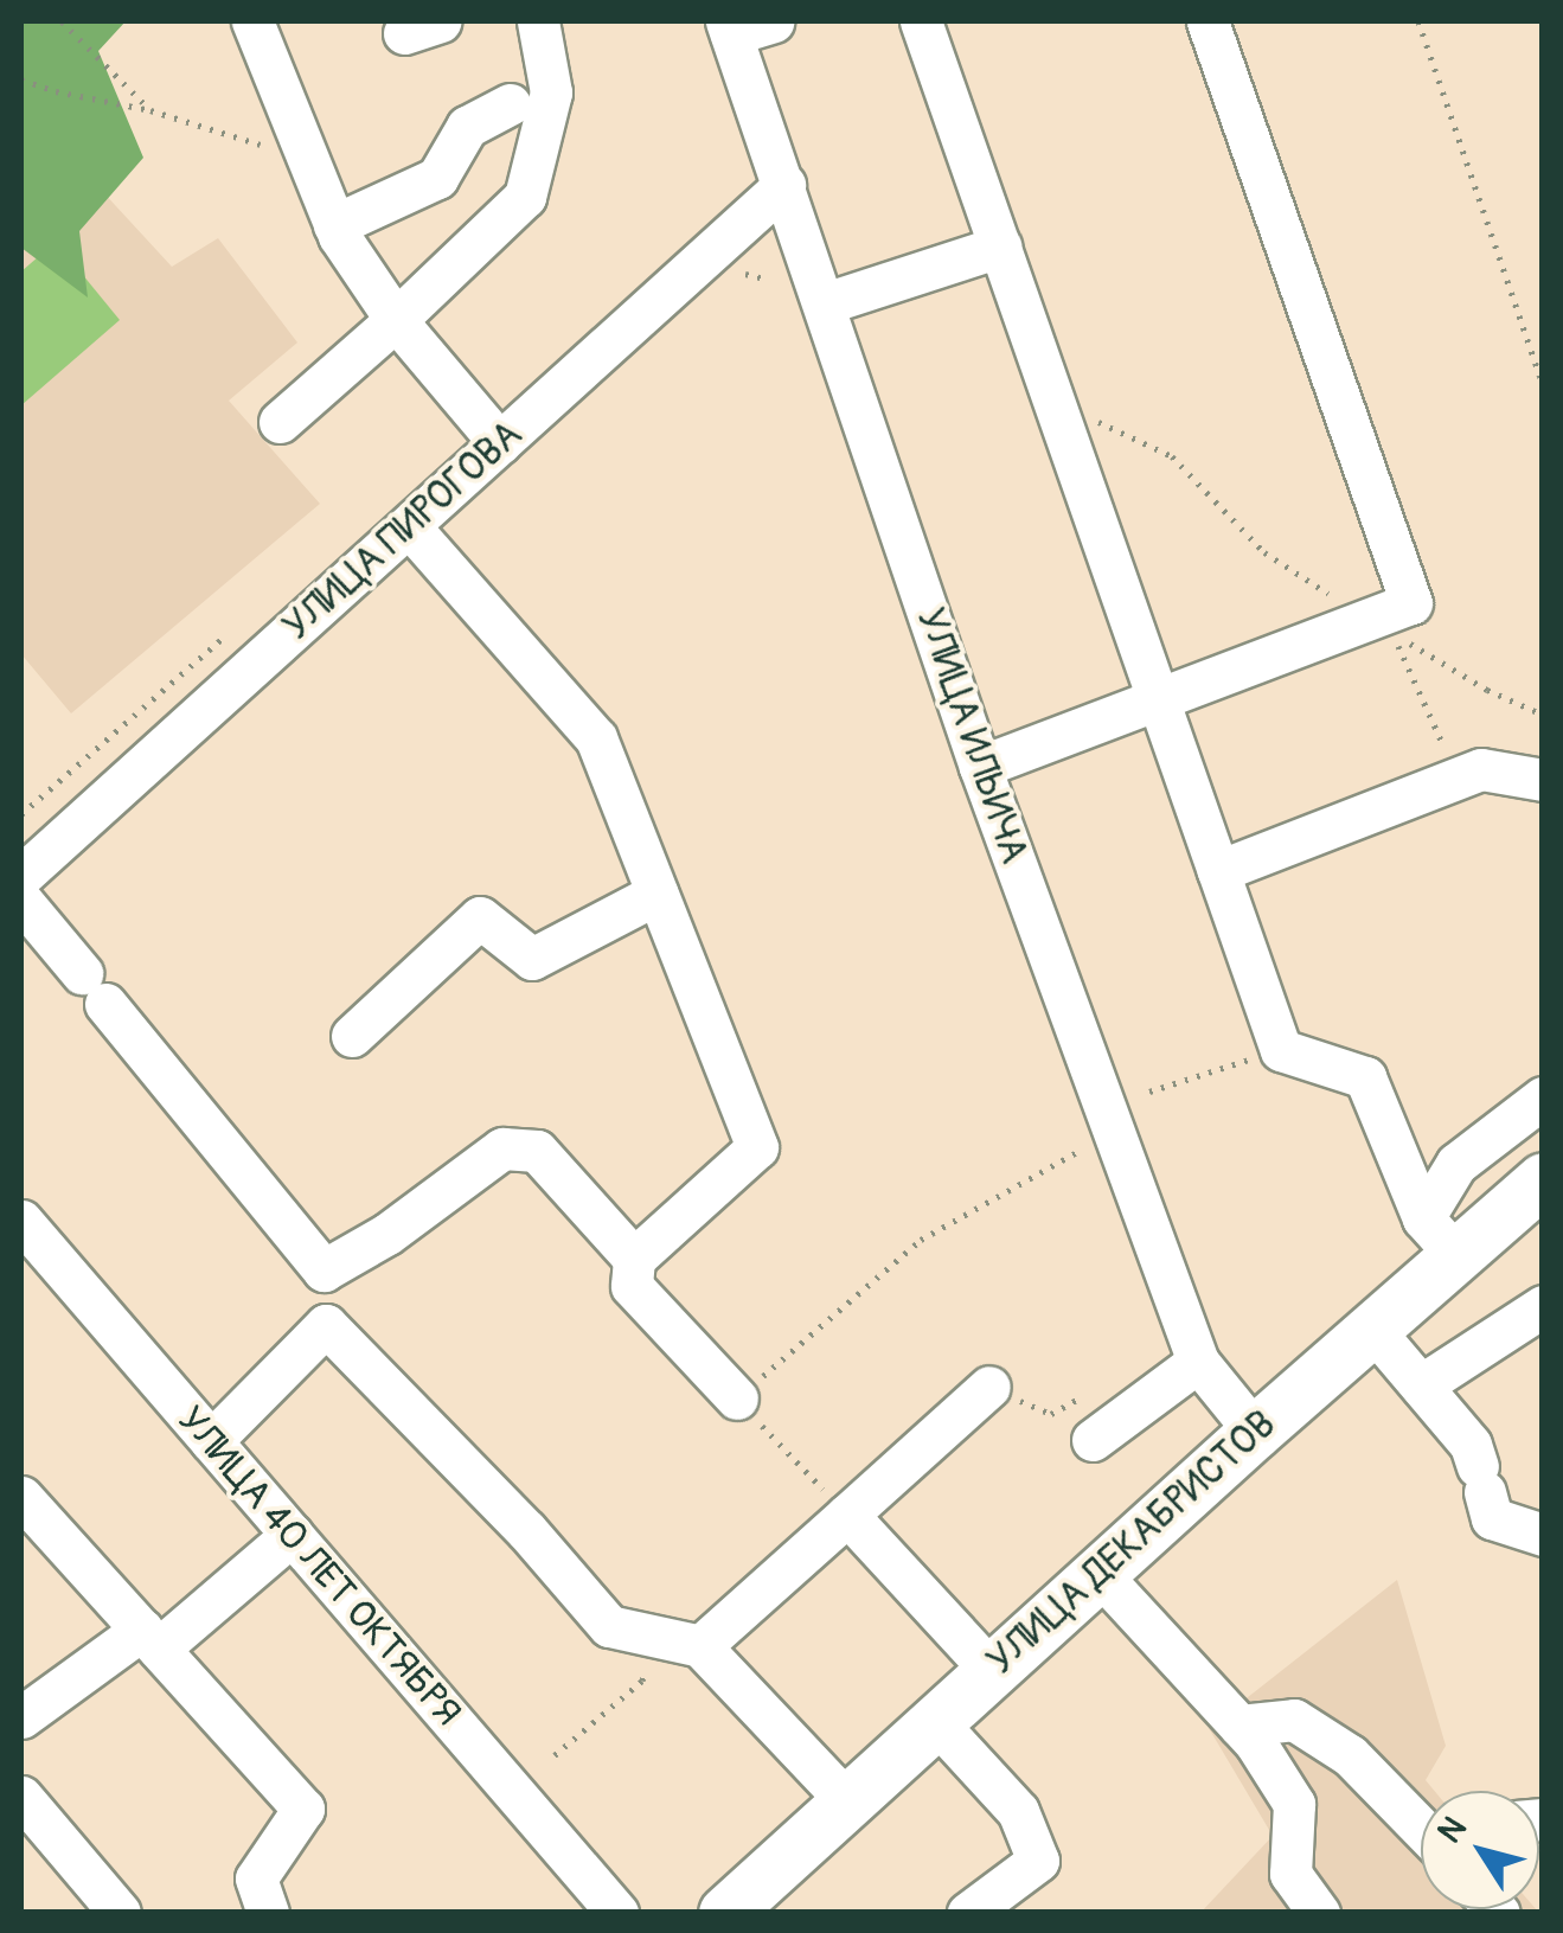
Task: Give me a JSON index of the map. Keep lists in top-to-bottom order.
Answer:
{
  "streets": {
    "main road": ["УЛИЦА ДЕКАБРИСТОВ"],
    "street": ["УЛИЦА ПИРОГОВА", "УЛИЦА ИЛЬИЧА", "УЛИЦА 40 ЛЕТ ОКТЯБРЯ"]
  },
  "crossings": [
    ["УЛИЦА ПИРОГОВА", "УЛИЦА ИЛЬИЧА"],
    ["УЛИЦА ИЛЬИЧА", "УЛИЦА ДЕКАБРИСТОВ"]
  ],
  "north": "top left"
}
